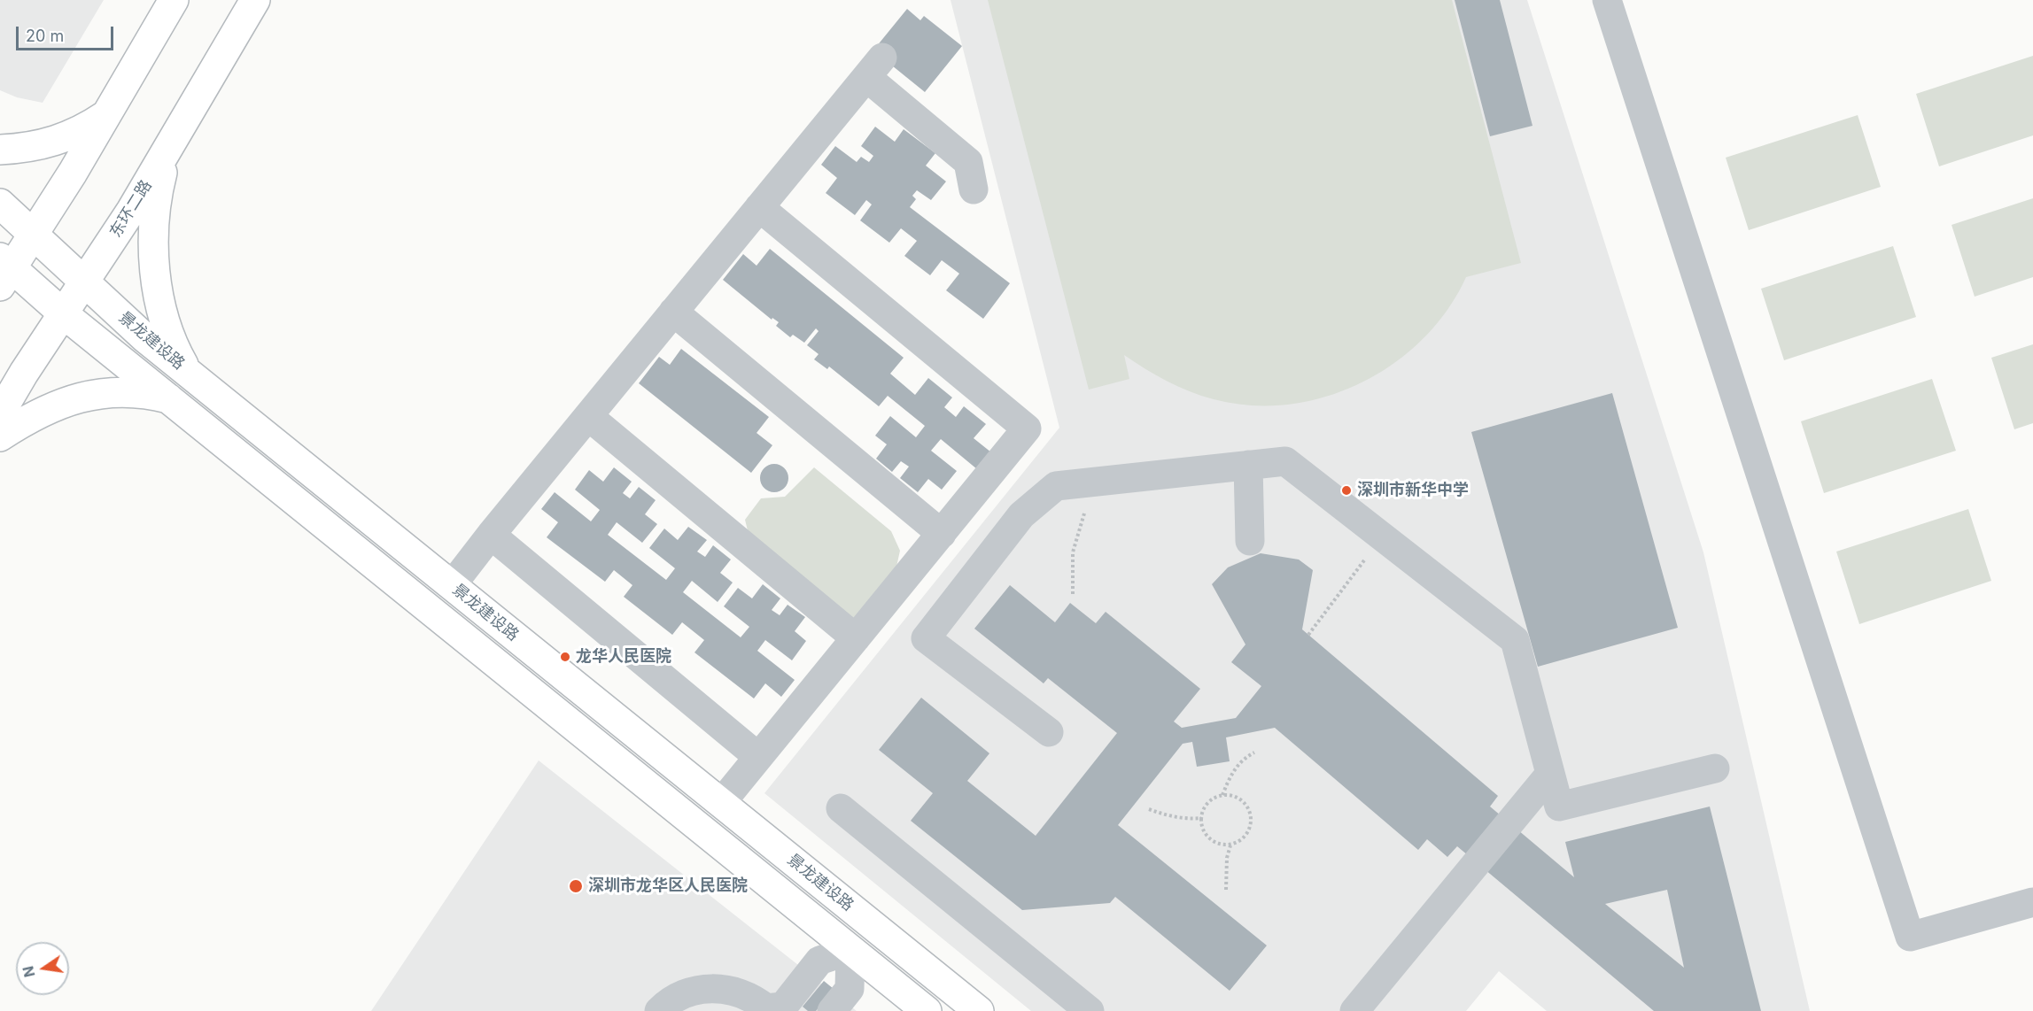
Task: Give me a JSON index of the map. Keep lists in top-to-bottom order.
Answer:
{
  "streets": {
    "main road": ["东环二路", "景龙建设路"]
  },
  "crossings": [
    ["东环二路", "景龙建设路"]
  ],
  "places": ["深圳市新华中学", "龙华人民医院", "深圳市龙华区人民医院"],
  "scale_bar": "20 m",
  "north": "left"
}
